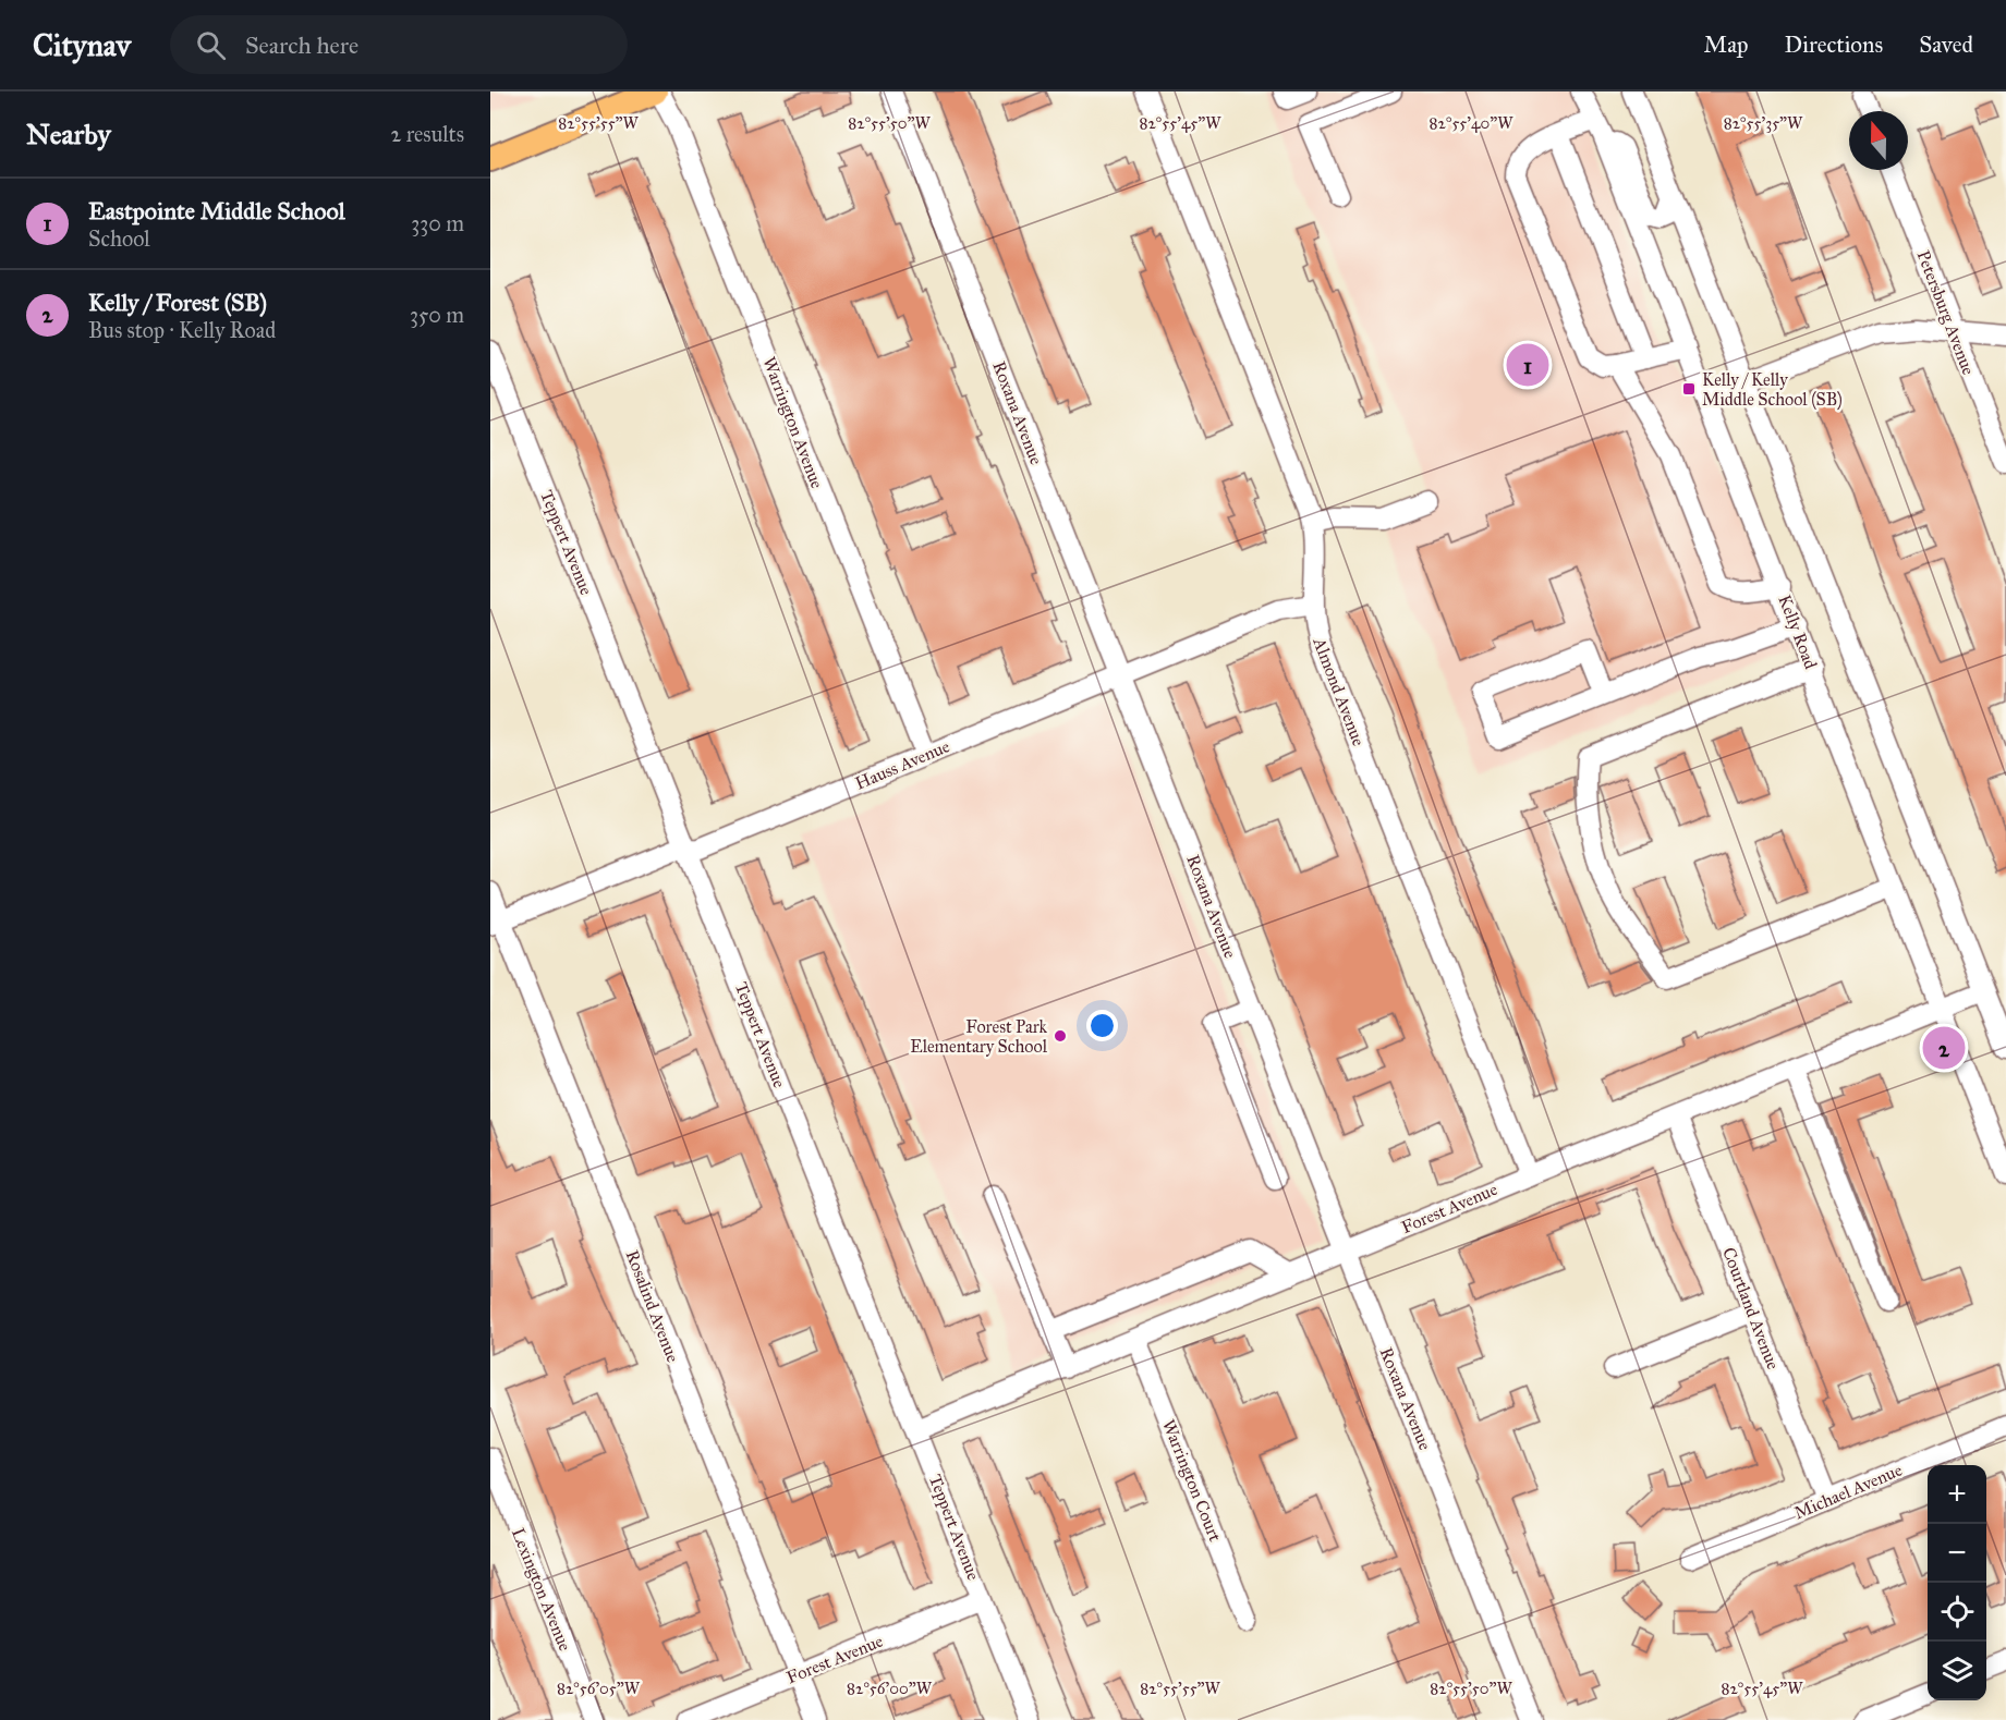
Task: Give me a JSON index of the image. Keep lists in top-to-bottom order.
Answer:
{
  "streets": {
    "street": [
      "Petersburg Avenue",
      "Roxana Avenue",
      "Warrington Avenue",
      "Teppert Avenue",
      "Kelly Road",
      "Almond Avenue",
      "Hauss Avenue",
      "Forest Avenue",
      "Rosalind Avenue",
      "Courtland Avenue",
      "Warrington Court",
      "Michael Avenue",
      "Lexington Avenue"
    ]
  },
  "crossings": [
    ["Roxana Avenue", "Hauss Avenue"],
    ["Roxana Avenue", "Forest Avenue"],
    ["Warrington Avenue", "Hauss Avenue"],
    ["Teppert Avenue", "Hauss Avenue"],
    ["Teppert Avenue", "Forest Avenue"],
    ["Kelly Road", "Forest Avenue"],
    ["Almond Avenue", "Hauss Avenue"],
    ["Almond Avenue", "Forest Avenue"],
    ["Hauss Avenue", "Rosalind Avenue"],
    ["Forest Avenue", "Rosalind Avenue"],
    ["Forest Avenue", "Courtland Avenue"],
    ["Forest Avenue", "Warrington Court"],
    ["Courtland Avenue", "Michael Avenue"]
  ],
  "places": {
    "transit": ["Kelly / Kelly Middle School (SB)"],
    "other": ["Forest Park Elementary School"]
  },
  "north": "top",
  "page": {
    "header": "Citynav",
    "search": "Search here",
    "nav": ["Map", "Directions", "Saved"],
    "heading": ["Nearby", "2 results"],
    "list": [
      {
        "mark": "1",
        "name": "Eastpointe Middle School",
        "note": "School",
        "value": "330 m"
      },
      {
        "mark": "2",
        "name": "Kelly / Forest (SB)",
        "note": "Bus stop · Kelly Road",
        "value": "350 m"
      }
    ],
    "pins": ["1", "2"],
    "map_buttons": ["+", "−"]
  },
  "coordinates": [
    "82°55'55\"W",
    "82°55'50\"W",
    "82°55'45\"W",
    "82°55'40\"W",
    "82°55'35\"W",
    "82°56'05\"W",
    "82°56'00\"W"
  ]
}
